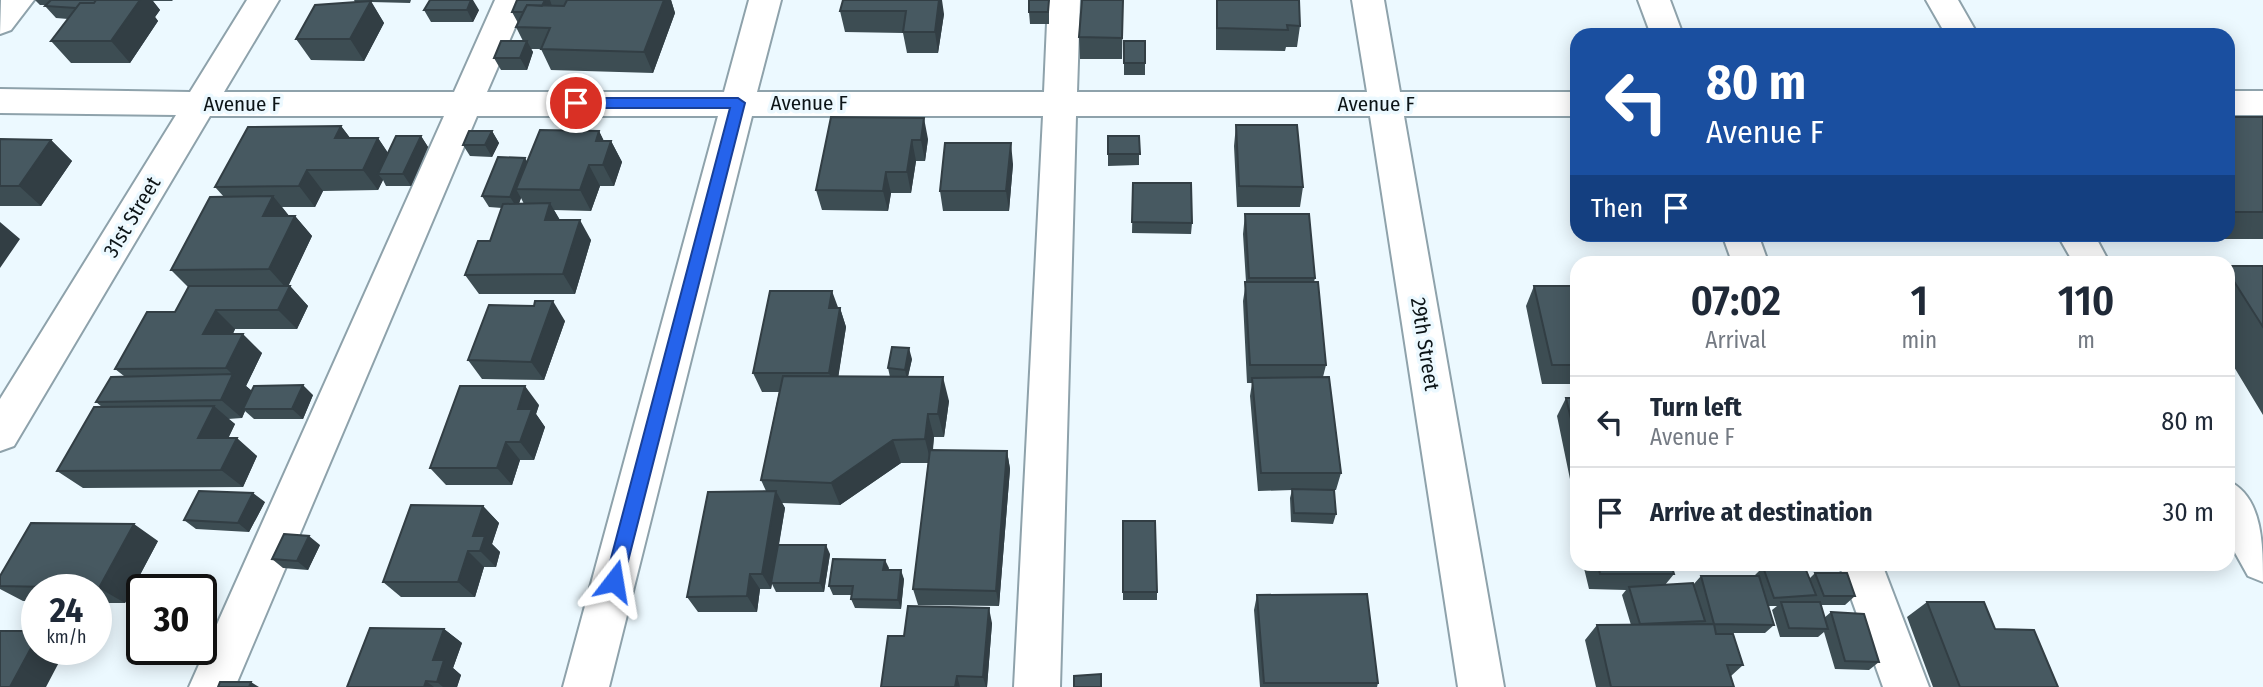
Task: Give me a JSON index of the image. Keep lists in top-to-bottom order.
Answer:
{
  "streets": {
    "street": ["Avenue F", "31st Street", "29th Street"]
  },
  "crossings": [
    ["Avenue F", "31st Street"],
    ["Avenue F", "29th Street"]
  ],
  "page": {
    "turn": ["80 m", "Avenue F"],
    "then": "Then",
    "eta": [
      "07:02",
      "Arrival",
      "1",
      "min",
      "110",
      "m"
    ],
    "list": [
      {
        "name": "Turn left",
        "note": "Avenue F",
        "value": "80 m"
      },
      {
        "name": "Arrive at destination",
        "value": "30 m"
      }
    ],
    "speed": "24 km/h",
    "limit": "30"
  }
}
